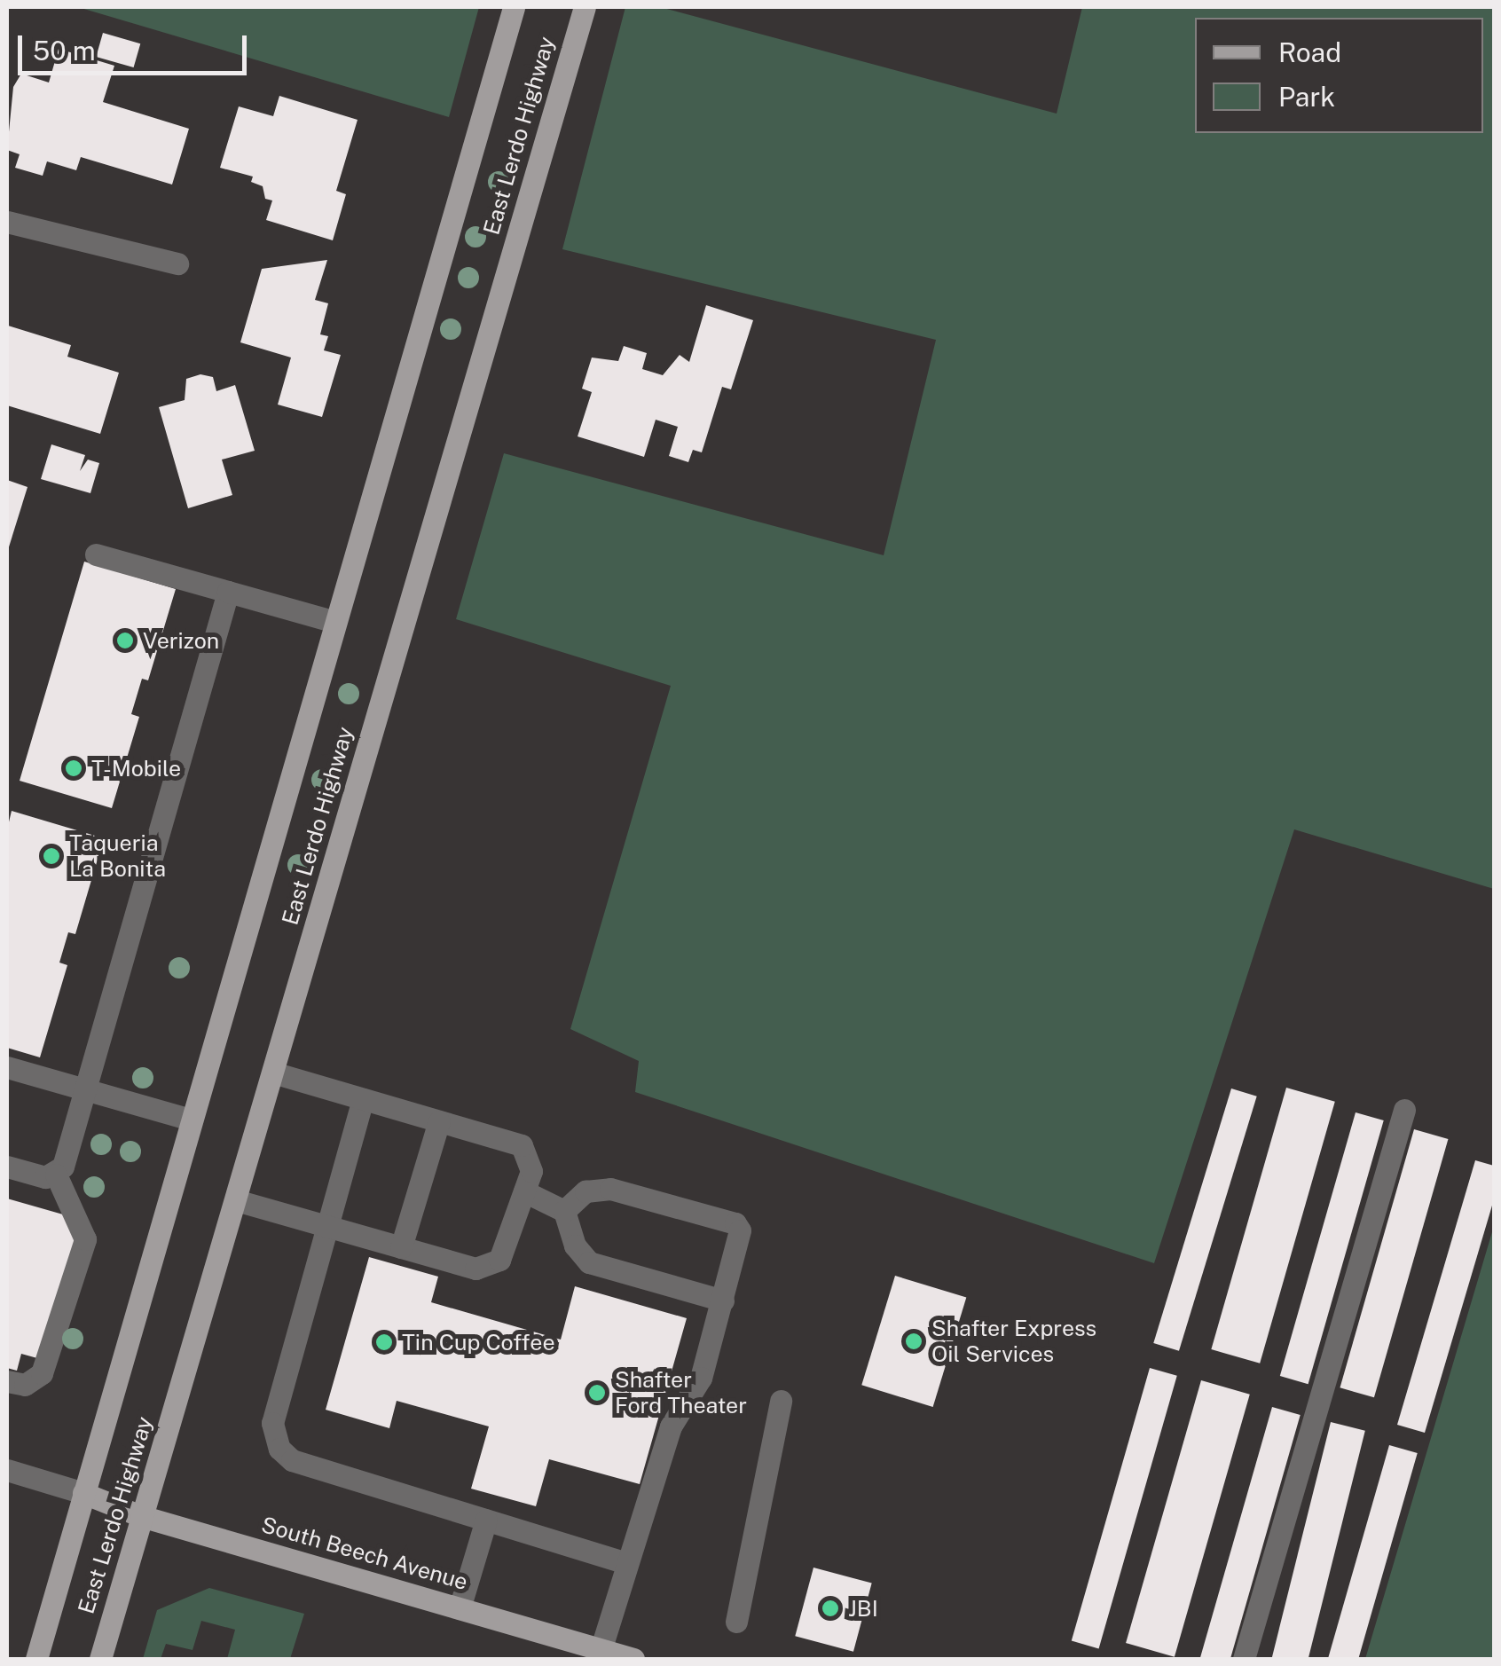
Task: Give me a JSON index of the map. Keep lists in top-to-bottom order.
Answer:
{
  "streets": {
    "main road": ["East Lerdo Highway", "South Beech Avenue"]
  },
  "crossings": [
    ["East Lerdo Highway", "South Beech Avenue"]
  ],
  "places": [
    "Verizon",
    "T-Mobile",
    "Taqueria La Bonita",
    "Shafter Express Oil Services",
    "Tin Cup Coffee",
    "Shafter Ford Theater",
    "JBI"
  ],
  "legend": ["Road", "Park"],
  "scale_bar": "50 m"
}
